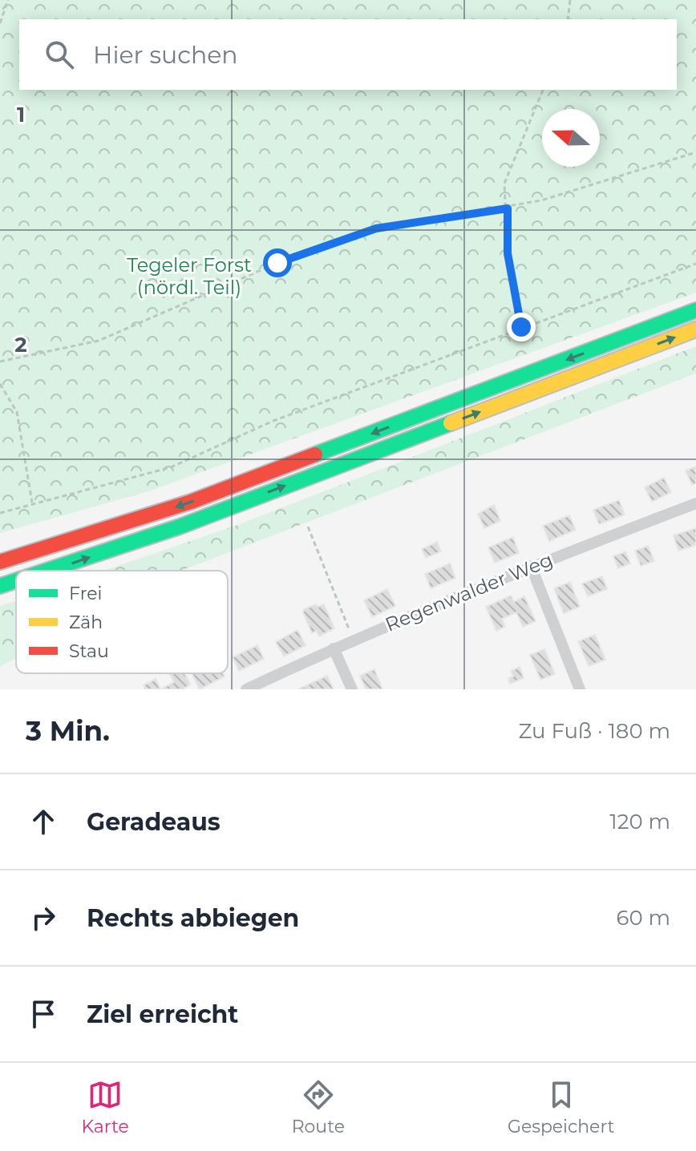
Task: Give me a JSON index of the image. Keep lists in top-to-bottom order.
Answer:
{
  "streets": {
    "street": ["Regenwalder Weg"]
  },
  "parks": ["Tegeler Forst (nördl. Teil)"],
  "legend": ["Frei", "Zäh", "Stau"],
  "north": "left",
  "page": {
    "search": "Hier suchen",
    "heading": ["3 Min.", "Zu Fuß · 180 m"],
    "list": [
      ["Geradeaus", "120 m"],
      ["Rechts abbiegen", "60 m"],
      "Ziel erreicht"
    ],
    "nav": ["Karte", "Route", "Gespeichert"]
  },
  "grid": {
    "rows": ["1", "2"]
  }
}
